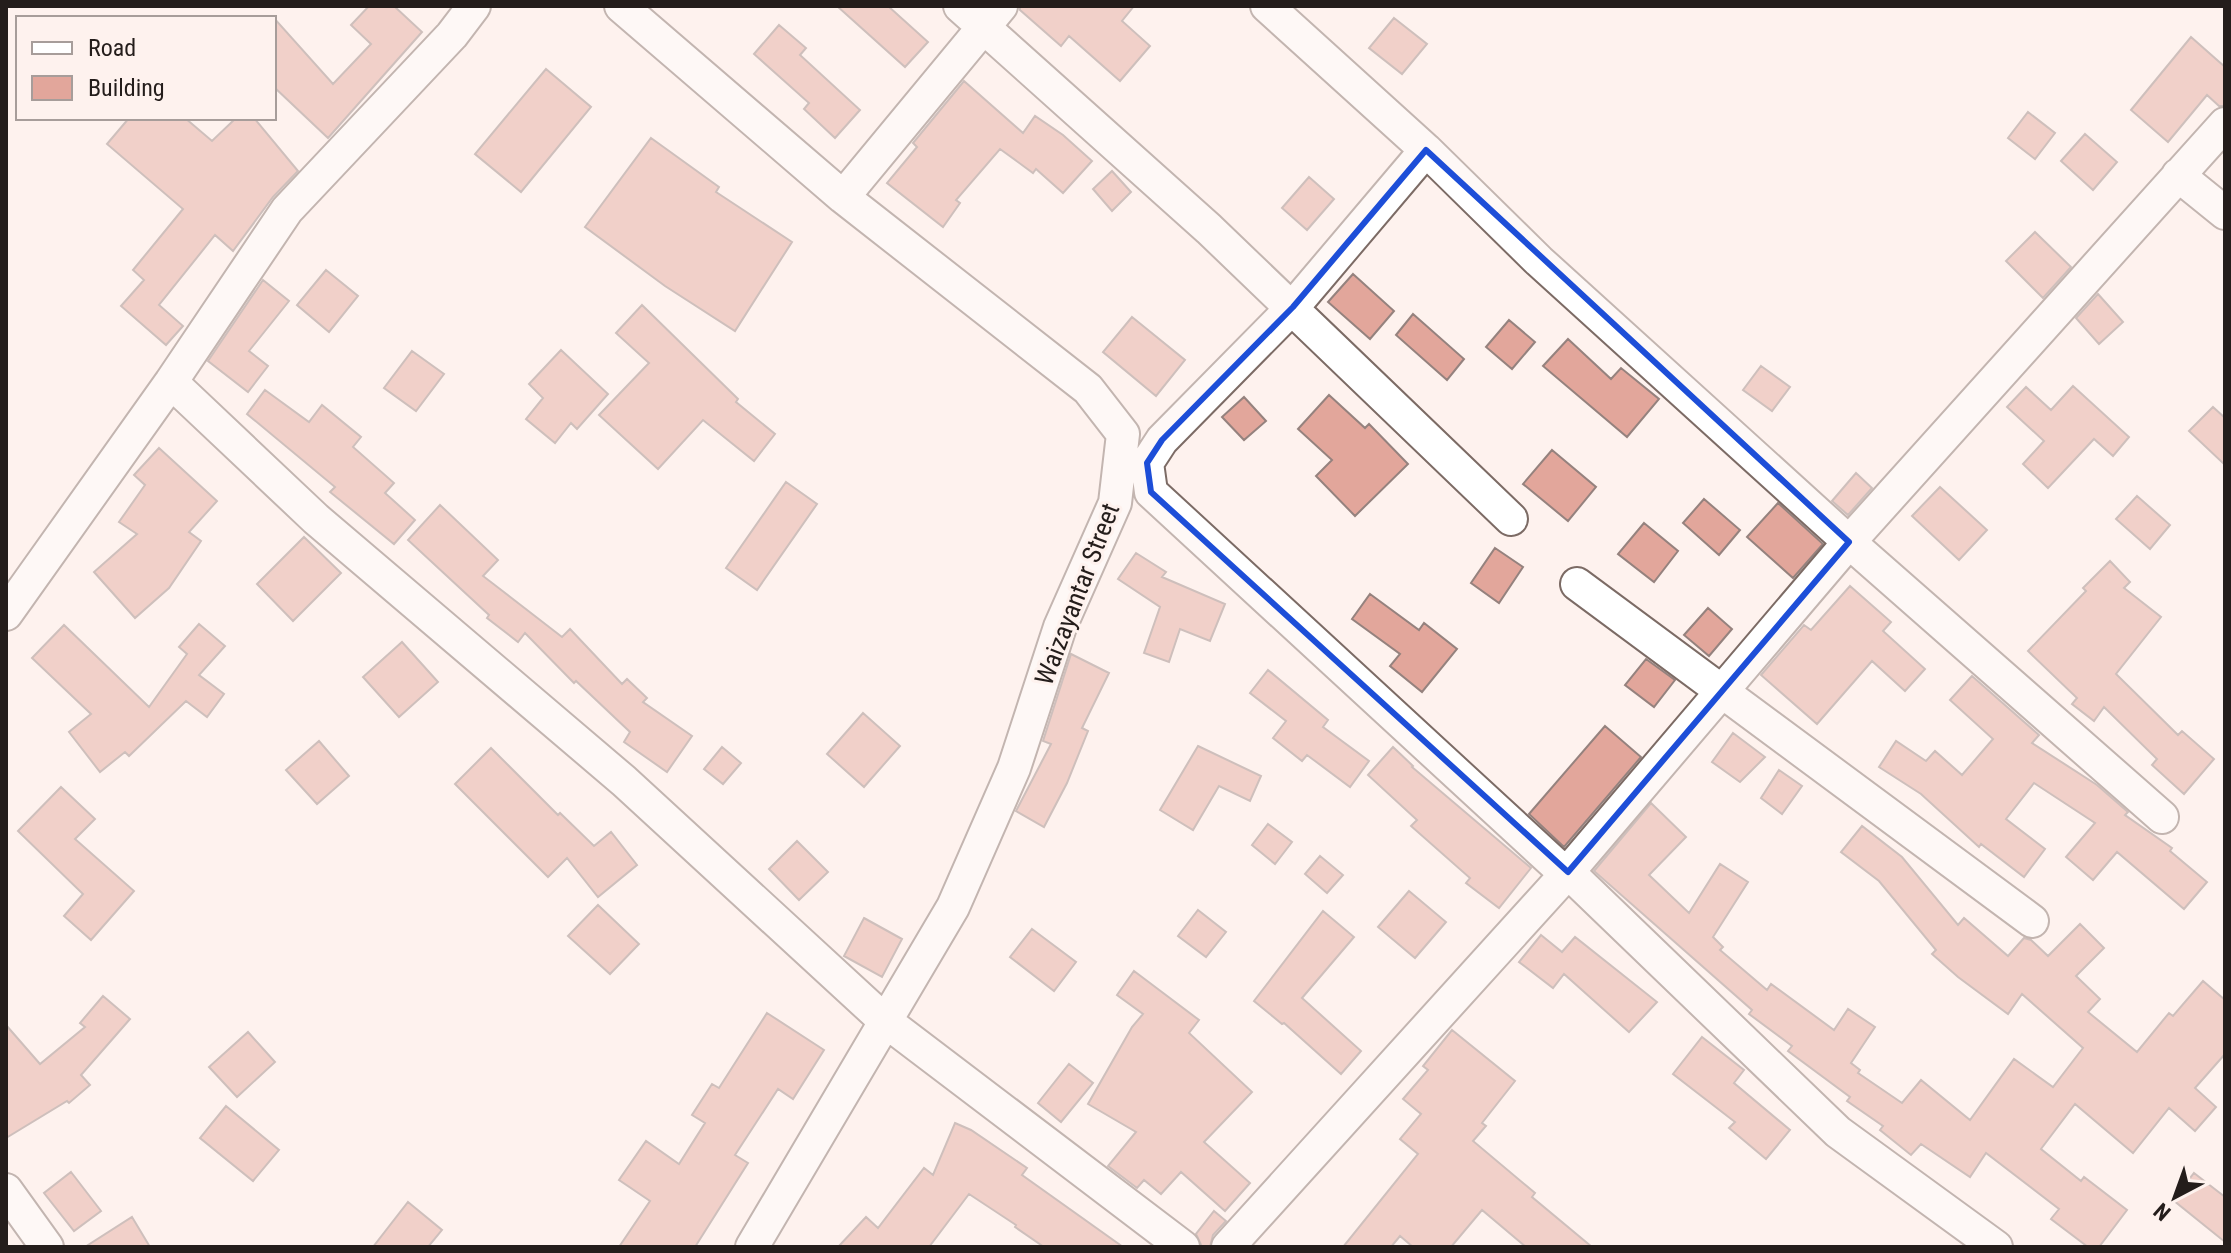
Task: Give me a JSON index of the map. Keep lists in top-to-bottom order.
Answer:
{
  "streets": {
    "street": ["Waizayantar Street"]
  },
  "legend": ["Road", "Building"],
  "north": "bottom left"
}
